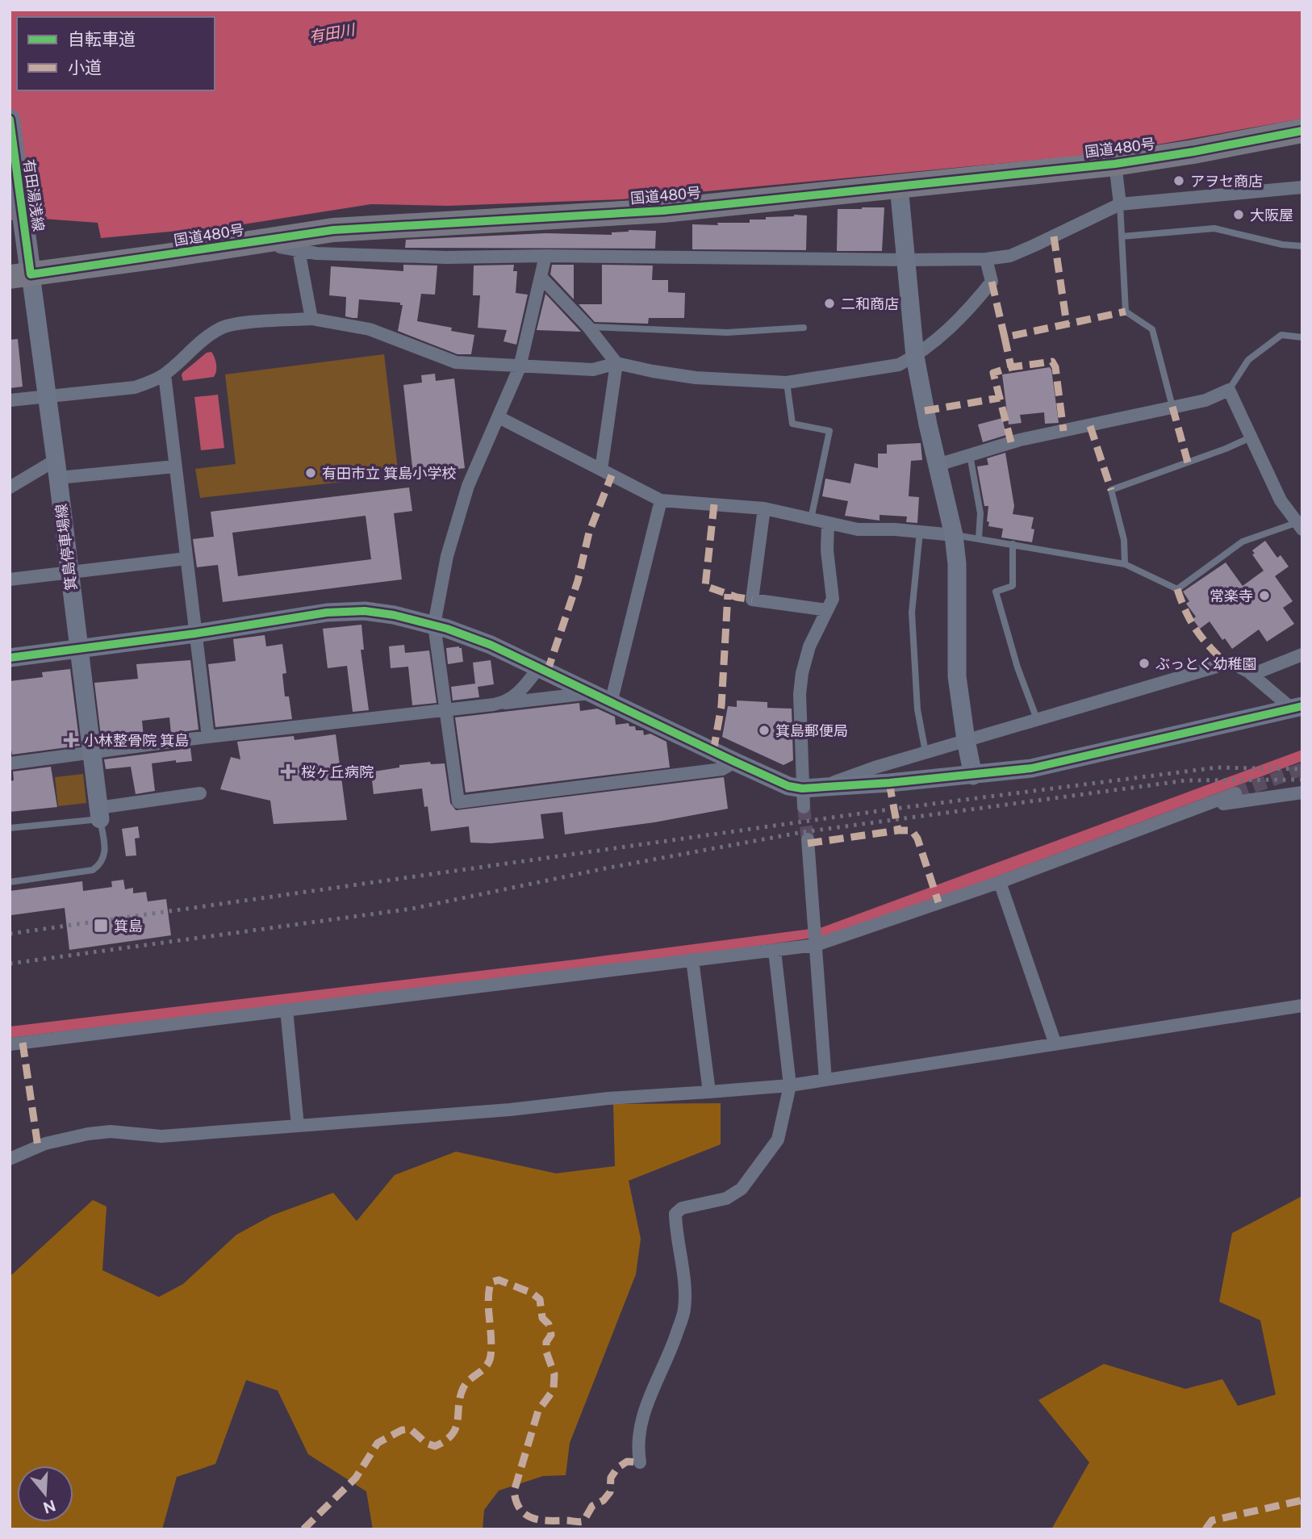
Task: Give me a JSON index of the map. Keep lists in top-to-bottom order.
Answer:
{
  "streets": {
    "highway": ["国道480号"],
    "main road": ["有田湯浅線"],
    "street": ["箕島停車場線"]
  },
  "crossings": [
    ["国道480号", "有田湯浅線"],
    ["国道480号", "箕島停車場線"],
    ["有田湯浅線", "箕島停車場線"]
  ],
  "water": ["有田川"],
  "places": {
    "other": [
      "アヲセ商店",
      "大阪屋",
      "二和商店",
      "有田市立 箕島小学校",
      "常楽寺",
      "ぶっとく幼稚園",
      "箕島郵便局"
    ],
    "health": ["小林整骨院 箕島", "桜ヶ丘病院"],
    "transit": ["箕島"]
  },
  "legend": ["自転車道", "小道"],
  "north": "bottom"
}
